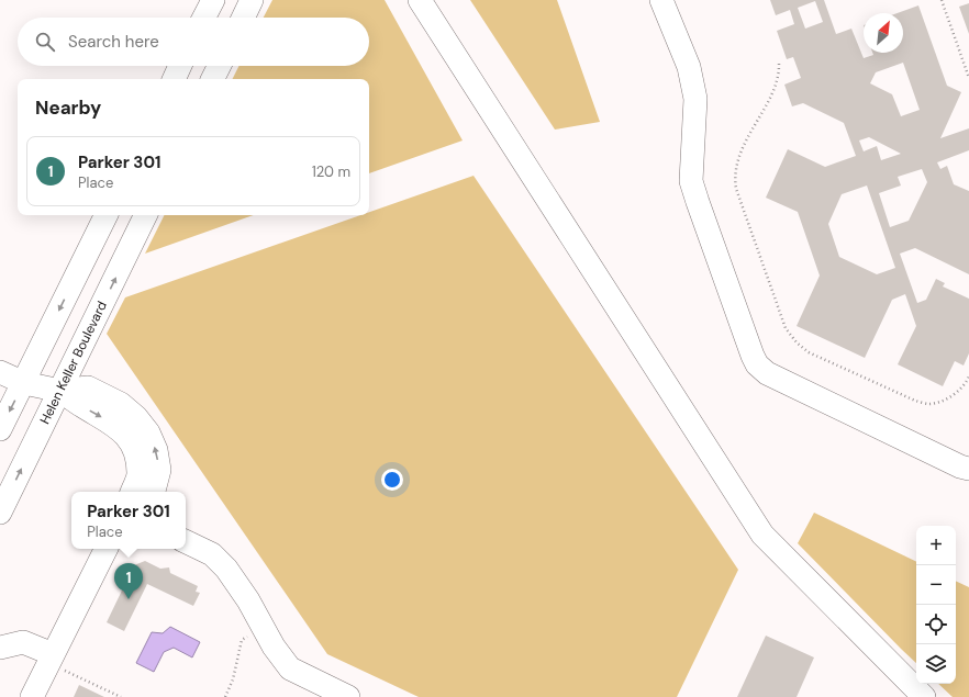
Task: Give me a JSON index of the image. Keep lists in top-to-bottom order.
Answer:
{
  "streets": {
    "street": ["Helen Keller Boulevard"]
  },
  "north": "top right",
  "page": {
    "search": "Search here",
    "heading": "Nearby",
    "list": [
      {
        "mark": "1",
        "name": "Parker 301",
        "note": "Place",
        "value": "120 m"
      }
    ],
    "popup": ["Parker 301", "Place"],
    "map_buttons": ["+", "−"],
    "pins": "1"
  }
}
